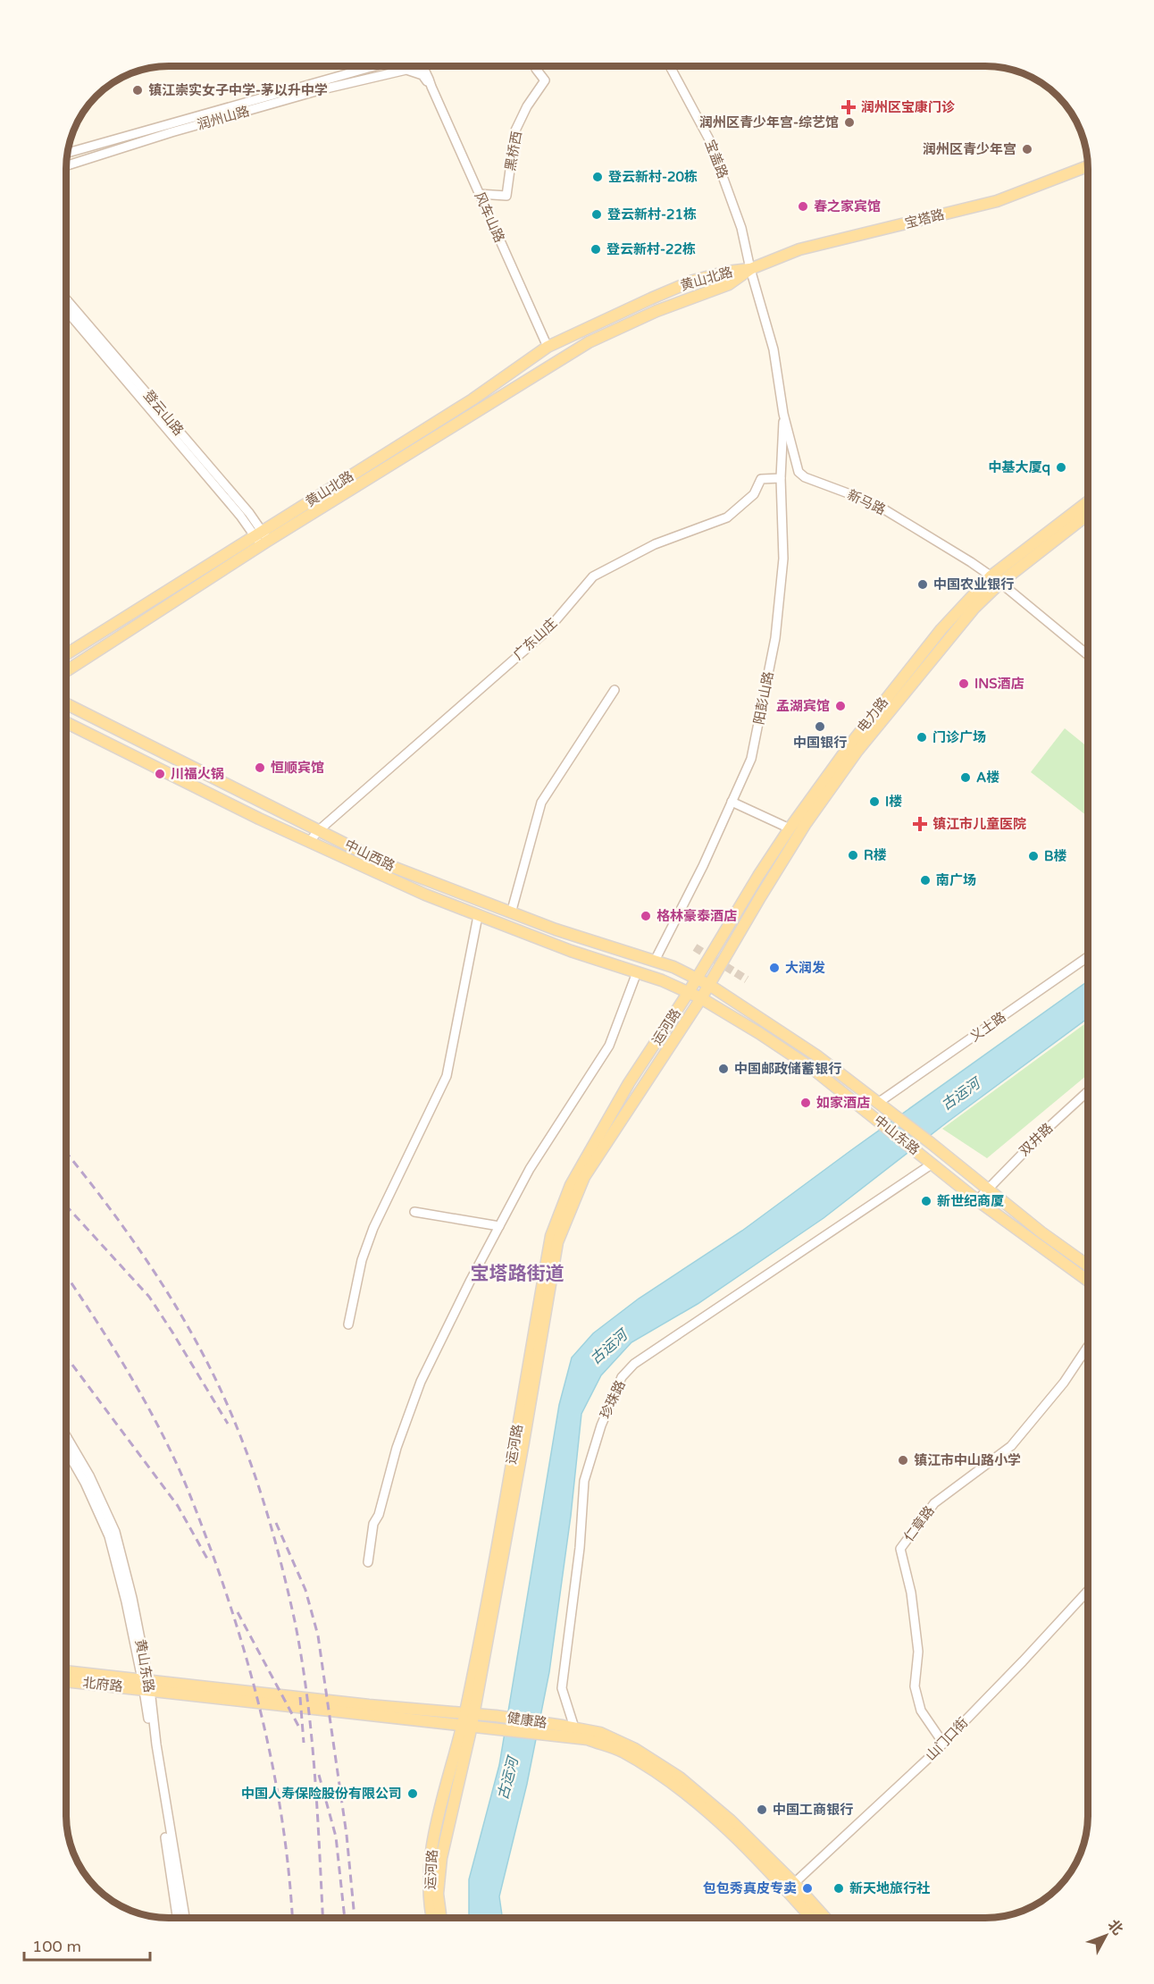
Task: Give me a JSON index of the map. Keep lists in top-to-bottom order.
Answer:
{
  "streets": {
    "main road": [
      "宝塔路",
      "黄山北路",
      "电力路",
      "中山西路",
      "运河路",
      "中山东路",
      "北府路",
      "健康路"
    ],
    "street": [
      "润州山路",
      "黑桥西",
      "宝盖路",
      "风车山路",
      "登云山路",
      "新马路",
      "广东山庄",
      "阳彭山路",
      "义土路",
      "双井路",
      "珍珠路",
      "仁章路",
      "黄山东路",
      "山门口街"
    ]
  },
  "crossings": [
    ["润州山路", "风车山路"],
    ["黑桥西", "风车山路"],
    ["宝盖路", "宝塔路"],
    ["宝盖路", "黄山北路"],
    ["宝盖路", "新马路"],
    ["风车山路", "黄山北路"],
    ["宝塔路", "黄山北路"],
    ["宝塔路", "新马路"],
    ["黄山北路", "登云山路"],
    ["黄山北路", "新马路"],
    ["新马路", "阳彭山路"],
    ["新马路", "电力路"],
    ["广东山庄", "阳彭山路"],
    ["广东山庄", "中山西路"],
    ["阳彭山路", "中山西路"],
    ["电力路", "中山西路"],
    ["电力路", "运河路"],
    ["电力路", "中山东路"],
    ["中山西路", "运河路"],
    ["中山西路", "中山东路"],
    ["运河路", "中山东路"],
    ["运河路", "健康路"],
    ["义土路", "中山东路"],
    ["中山东路", "双井路"],
    ["中山东路", "珍珠路"],
    ["珍珠路", "健康路"],
    ["仁章路", "山门口街"],
    ["黄山东路", "北府路"],
    ["黄山东路", "健康路"],
    ["北府路", "健康路"],
    ["健康路", "山门口街"]
  ],
  "districts": ["宝塔路街道"],
  "water": ["古运河"],
  "places": {
    "other": [
      "镇江崇实女子中学-茅以升中学",
      "润州区青少年宫-综艺馆",
      "润州区青少年宫",
      "登云新村-20栋",
      "春之家宾馆",
      "登云新村-21栋",
      "登云新村-22栋",
      "中基大厦q",
      "中国农业银行",
      "INS酒店",
      "孟湖宾馆",
      "中国银行",
      "门诊广场",
      "恒顺宾馆",
      "川福火锅",
      "A楼",
      "I楼",
      "R楼",
      "B楼",
      "南广场",
      "格林豪泰酒店",
      "大润发",
      "中国邮政储蓄银行",
      "如家酒店",
      "新世纪商厦",
      "镇江市中山路小学",
      "中国人寿保险股份有限公司",
      "中国工商银行",
      "包包秀真皮专卖",
      "新天地旅行社"
    ],
    "health": ["润州区宝康门诊", "镇江市儿童医院"]
  },
  "scale_bar": "100 m",
  "north": "top right"
}
